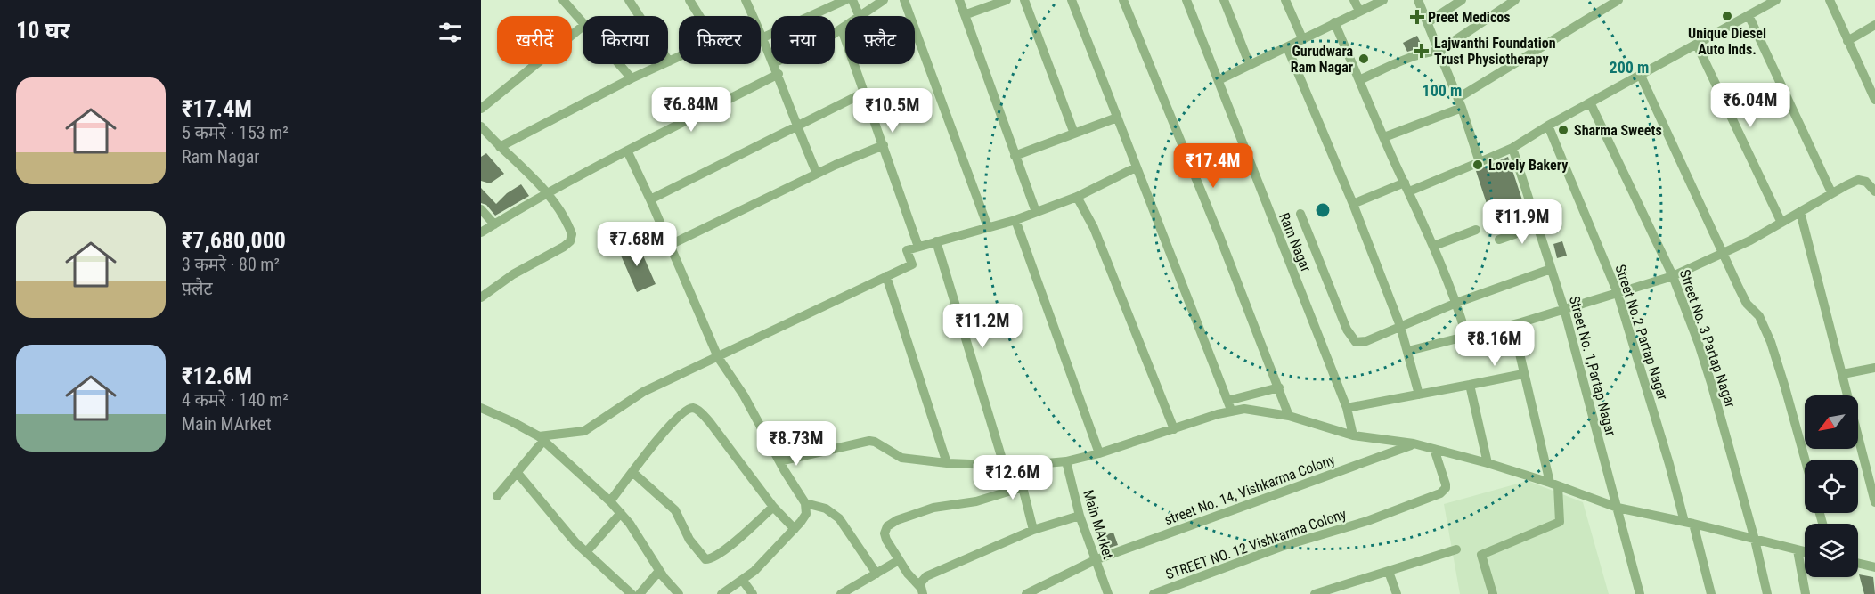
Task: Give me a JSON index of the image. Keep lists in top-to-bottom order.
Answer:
{
  "streets": {
    "street": [
      "Ram Nagar",
      "Street No.2 Partap Nagar",
      "Street No. 3 Partap Nagar",
      "Street No. 1,Partap Nagar",
      "street No. 14, Vishkarma Colony",
      "Main MArket",
      "STREET NO. 12 Vishkarma Colony"
    ]
  },
  "crossings": [
    ["street No. 14, Vishkarma Colony", "Main MArket"]
  ],
  "places": {
    "other": [
      "Unique Diesel Auto Inds.",
      "Gurudwara Ram Nagar",
      "Sharma Sweets",
      "Lovely Bakery"
    ],
    "health": ["Preet Medicos", "Lajwanthi Foundation Trust Physiotherapy"]
  },
  "north": "bottom left",
  "page": {
    "heading": "10 घर",
    "chip": [
      "खरीदें",
      "किराया",
      "फ़िल्टर",
      "नया",
      "फ़्लैट"
    ],
    "list": [
      {
        "name": "₹17.4M",
        "note": "5 कमरे · 153 m² · Ram Nagar"
      },
      {
        "name": "₹7,680,000",
        "note": "3 कमरे · 80 m² · फ़्लैट"
      },
      {
        "name": "₹12.6M",
        "note": "4 कमरे · 140 m² · Main MArket"
      }
    ],
    "price": [
      "₹6.04M",
      "₹6.84M",
      "₹10.5M",
      "₹17.4M",
      "₹11.9M",
      "₹7.68M",
      "₹11.2M",
      "₹8.16M",
      "₹8.73M",
      "₹12.6M"
    ]
  },
  "rings": ["200 m", "100 m"]
}
